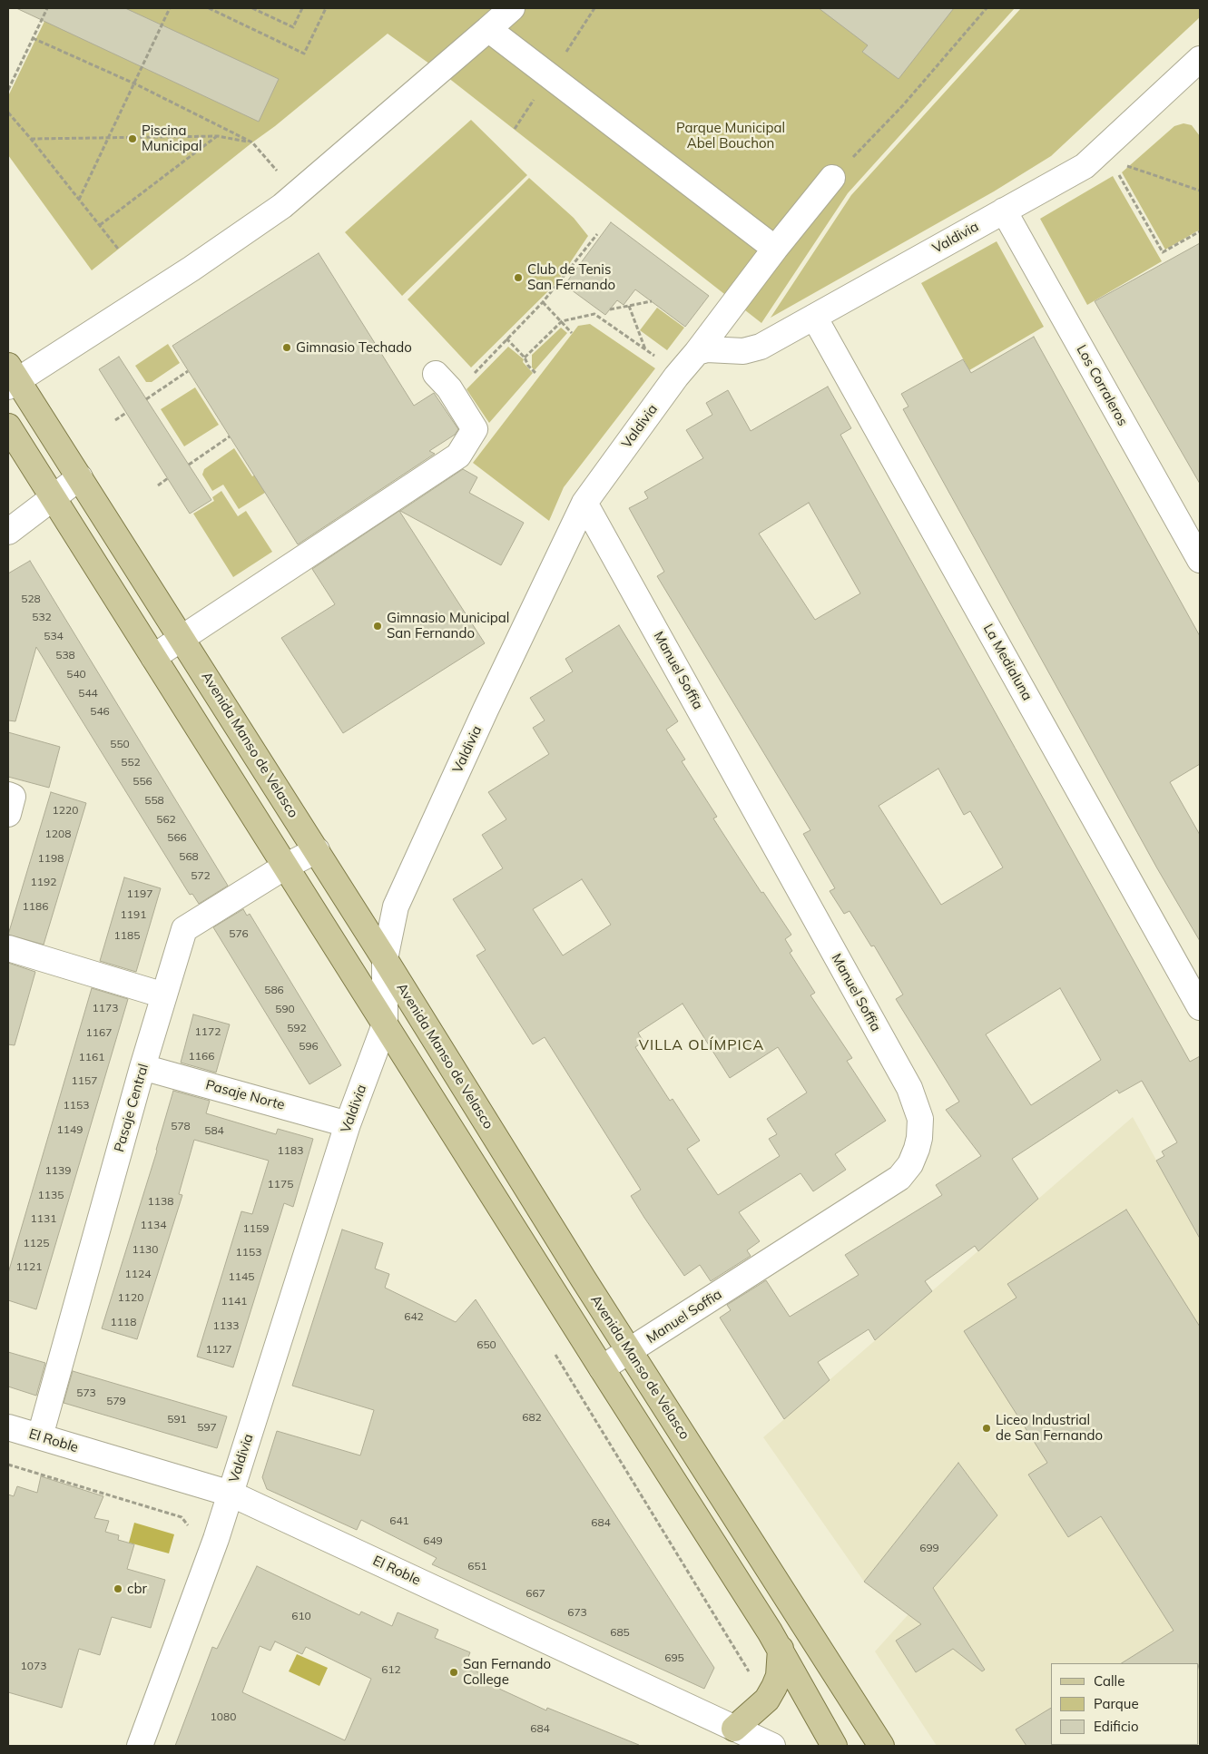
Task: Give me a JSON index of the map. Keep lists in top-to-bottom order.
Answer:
{
  "streets": {
    "main road": ["Avenida Manso de Velasco"],
    "street": [
      "Valdivia",
      "Los Corraleros",
      "La Medialuna",
      "Manuel Soffia",
      "Pasaje Norte",
      "Pasaje Central",
      "El Roble"
    ]
  },
  "crossings": [
    ["Valdivia", "Los Corraleros"],
    ["Valdivia", "La Medialuna"],
    ["Valdivia", "Manuel Soffia"],
    ["Valdivia", "Avenida Manso de Velasco"],
    ["Valdivia", "Pasaje Norte"],
    ["Valdivia", "El Roble"],
    ["Manuel Soffia", "Avenida Manso de Velasco"],
    ["Avenida Manso de Velasco", "Pasaje Central"],
    ["Pasaje Norte", "Pasaje Central"],
    ["Pasaje Central", "El Roble"]
  ],
  "districts": ["VILLA OLÍMPICA"],
  "parks": ["Parque Municipal Abel Bouchon"],
  "places": [
    "Piscina Municipal",
    "Club de Tenis San Fernando",
    "Gimnasio Techado",
    "Gimnasio Municipal San Fernando",
    "Liceo Industrial de San Fernando",
    "cbr",
    "San Fernando College"
  ],
  "house_numbers": [
    "528",
    "532",
    "534",
    "538",
    "540",
    "544",
    "546",
    "550",
    "552",
    "556",
    "558",
    "1220",
    "562",
    "1208",
    "566",
    "568",
    "1198",
    "572",
    "1192",
    "1197",
    "1186",
    "1191",
    "576",
    "1185",
    "586",
    "1173",
    "590",
    "592",
    "1172",
    "1167",
    "596",
    "1166",
    "1161",
    "1157",
    "1153",
    "578",
    "1149",
    "584",
    "1183",
    "1139",
    "1175",
    "1135",
    "1138",
    "1131",
    "1134",
    "1159",
    "1125",
    "1130",
    "1153",
    "1121",
    "1124",
    "1145",
    "1120",
    "1141",
    "642",
    "1118",
    "1133",
    "650",
    "1127",
    "573",
    "579",
    "682",
    "591",
    "597",
    "641",
    "684",
    "649",
    "699",
    "651",
    "667",
    "673",
    "610",
    "685",
    "695",
    "1073",
    "612",
    "1080",
    "684"
  ],
  "legend": ["Calle", "Parque", "Edificio"]
}
